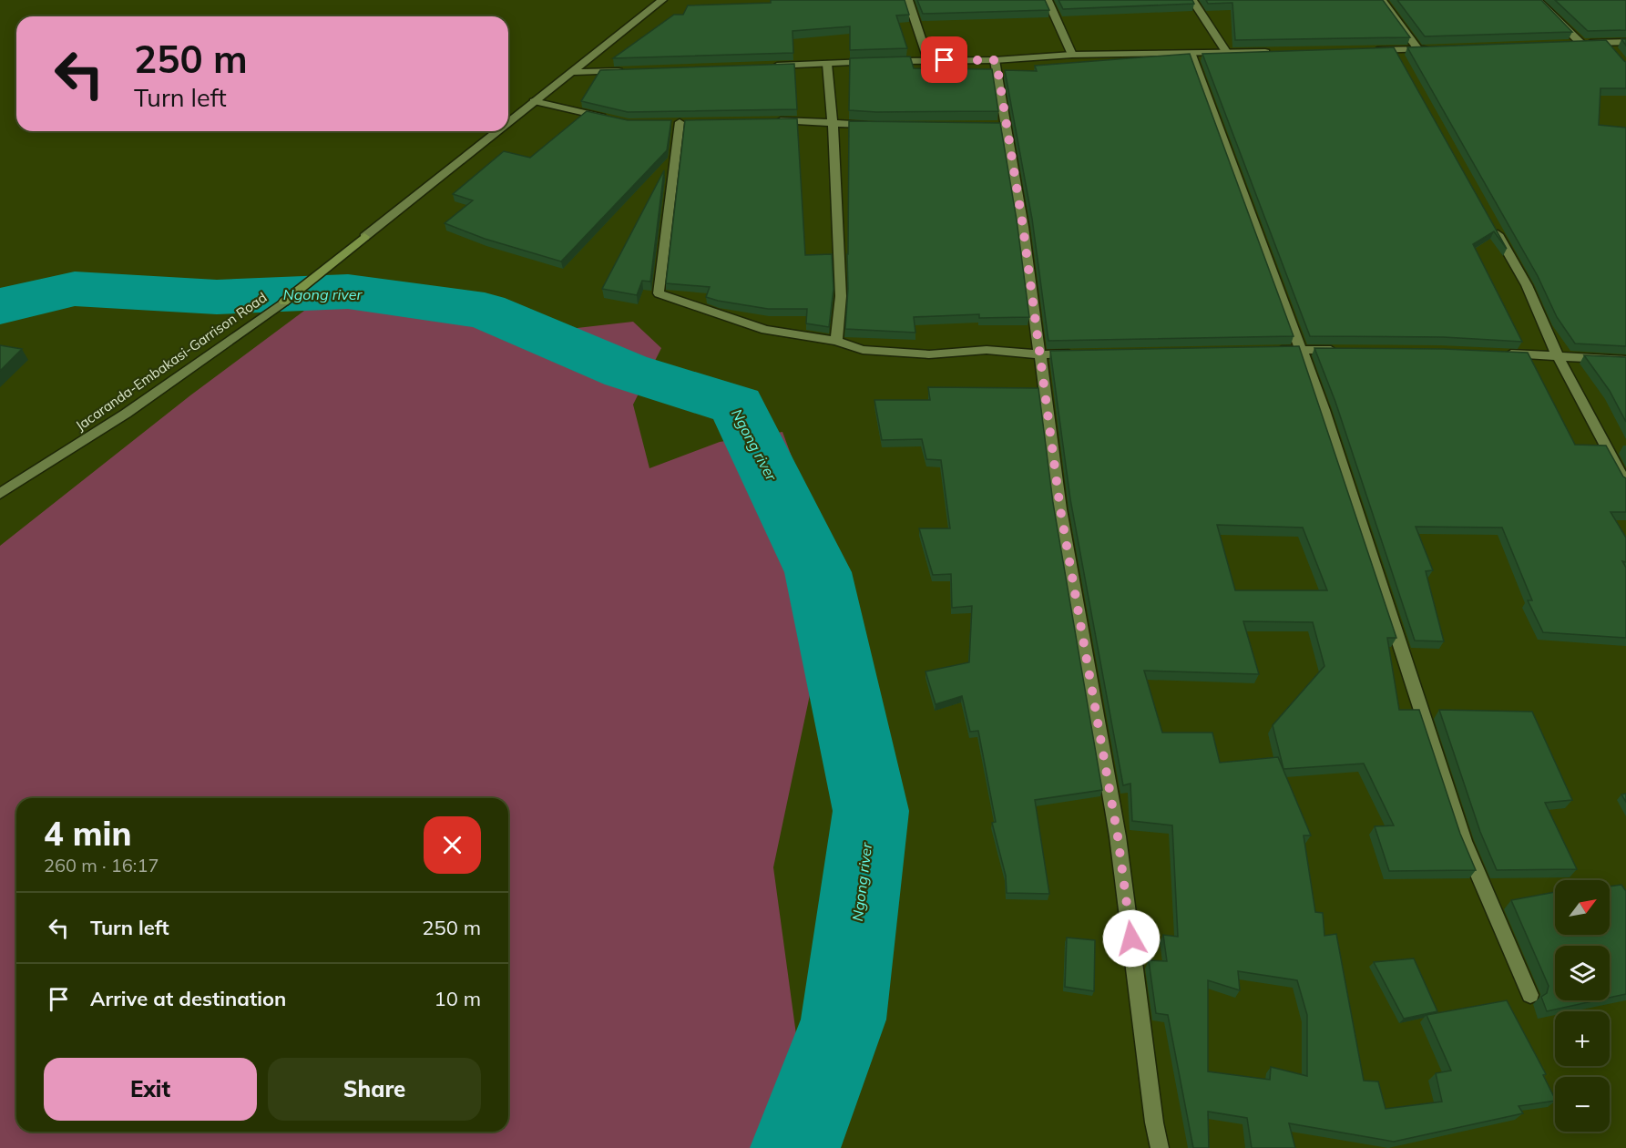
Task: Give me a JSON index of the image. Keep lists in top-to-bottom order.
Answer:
{
  "streets": {
    "main road": ["Jacaranda-Embakasi-Garrison Road"]
  },
  "water": ["Ngong river"],
  "north": "top right",
  "page": {
    "turn": ["250 m", "Turn left"],
    "heading": ["4 min", "260 m · 16:17"],
    "map_buttons": ["+", "−"],
    "list": [
      {
        "name": "Turn left",
        "value": "250 m"
      },
      {
        "name": "Arrive at destination",
        "value": "10 m"
      }
    ],
    "buttons": ["Exit", "Share"]
  }
}
